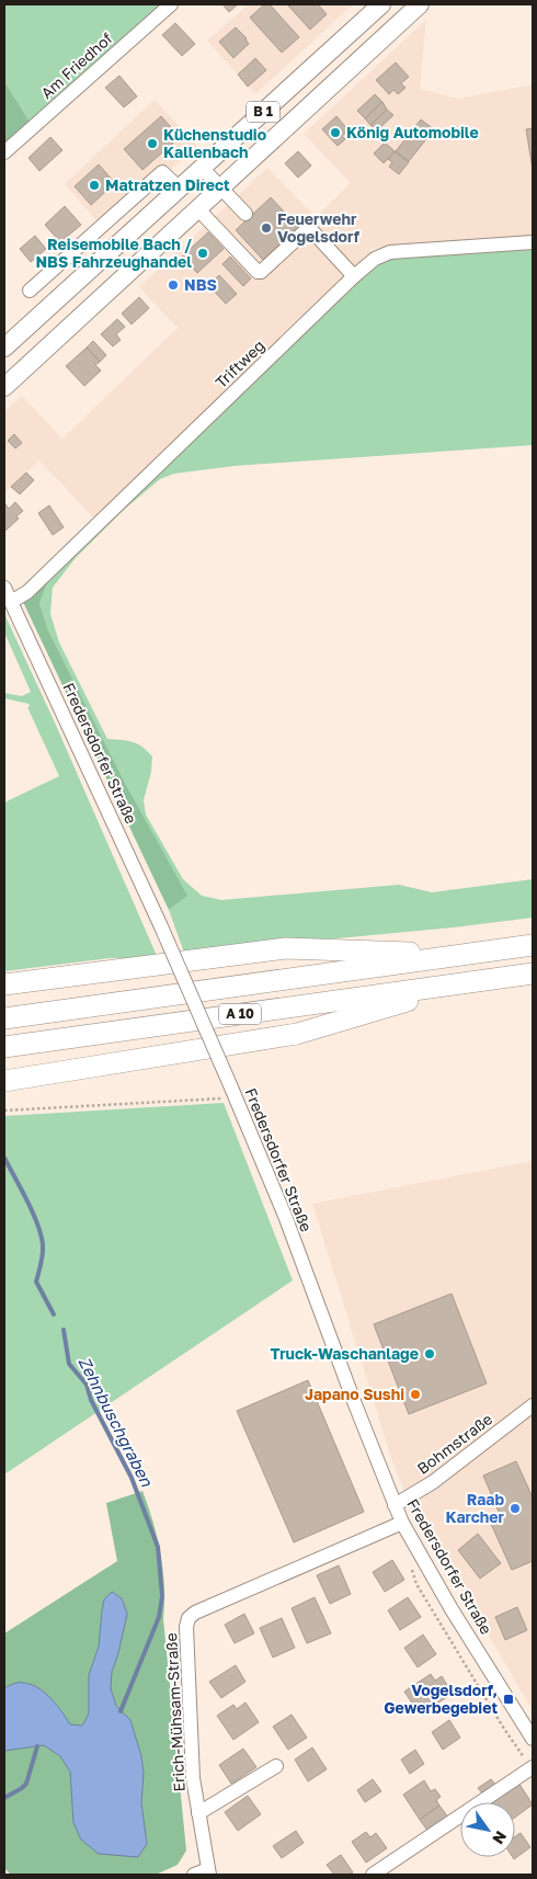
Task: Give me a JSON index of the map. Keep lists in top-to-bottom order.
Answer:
{
  "streets": {
    "highway": ["A 10"],
    "main road": ["B 1"],
    "street": [
      "Am Friedhof",
      "Triftweg",
      "Fredersdorfer Straße",
      "Bohmstraße",
      "Erich-Mühsam-Straße"
    ]
  },
  "crossings": [
    ["Triftweg", "Fredersdorfer Straße"],
    ["Fredersdorfer Straße", "Bohmstraße"],
    ["Fredersdorfer Straße", "Erich-Mühsam-Straße"]
  ],
  "water": ["Zehnbuschgraben"],
  "places": {
    "other": [
      "König Automobile",
      "Küchenstudio Kallenbach",
      "Matratzen Direct",
      "Feuerwehr Vogelsdorf",
      "Reisemobile Bach / NBS Fahrzeughandel",
      "NBS",
      "Truck-Waschanlage",
      "Japano Sushi",
      "Raab Karcher"
    ],
    "transit": ["Vogelsdorf, Gewerbegebiet"]
  },
  "north": "bottom right"
}
